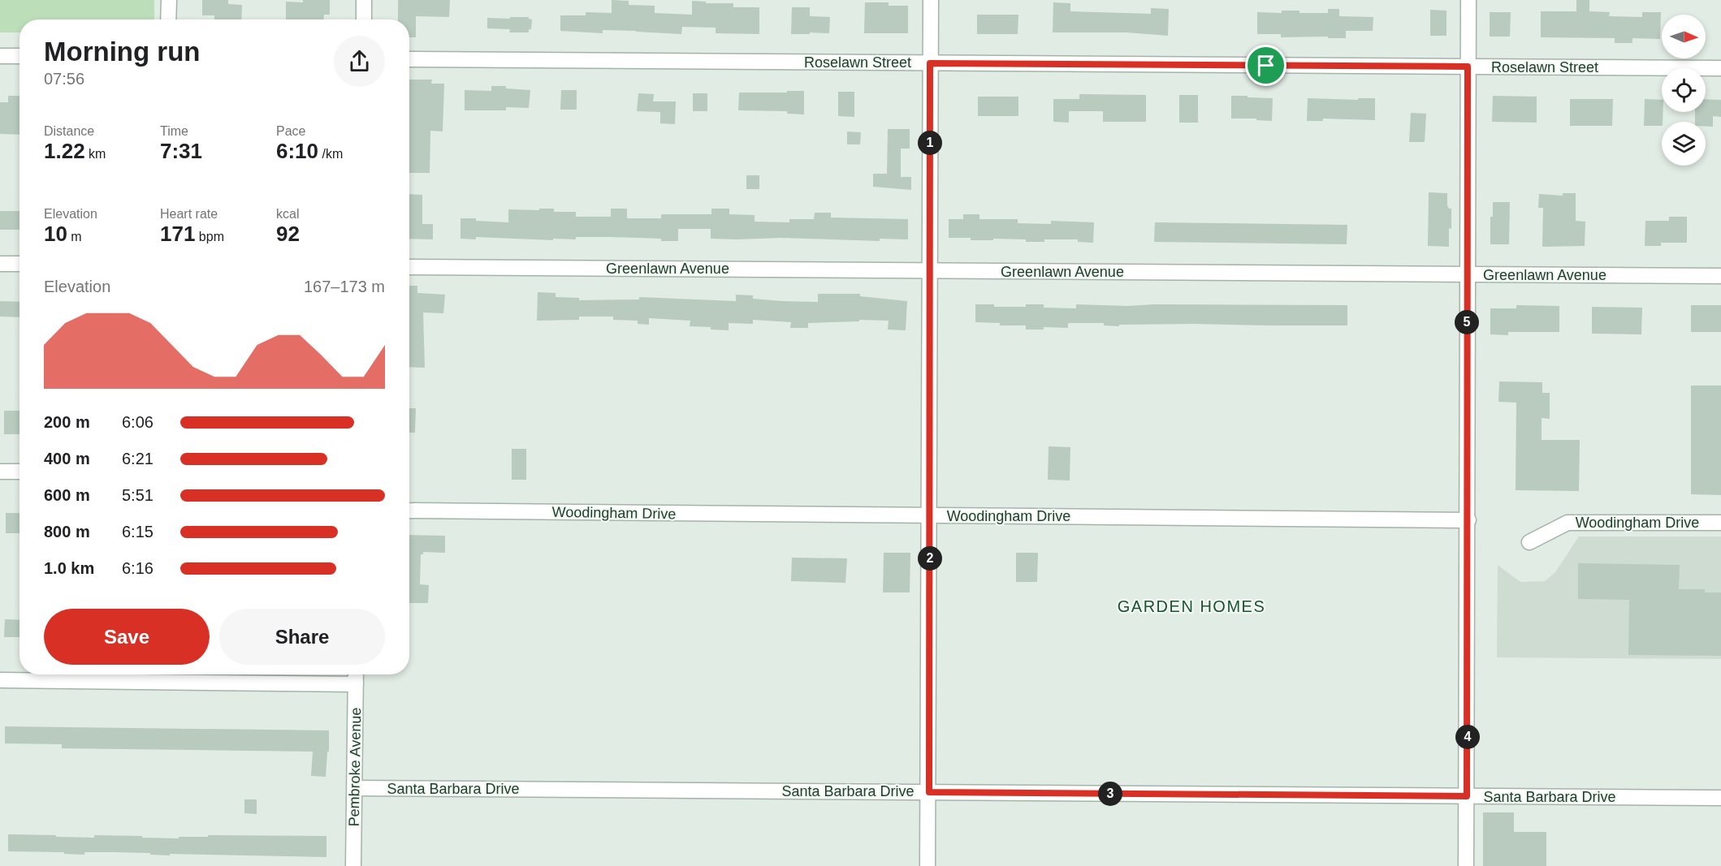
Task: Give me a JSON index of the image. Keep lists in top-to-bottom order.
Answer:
{
  "streets": {
    "street": [
      "Roselawn Street",
      "Greenlawn Avenue",
      "Woodingham Drive",
      "Pembroke Avenue",
      "Santa Barbara Drive"
    ]
  },
  "crossings": [
    ["Pembroke Avenue", "Santa Barbara Drive"]
  ],
  "districts": ["GARDEN HOMES"],
  "north": "right",
  "page": {
    "heading": ["Morning run", "07:56"],
    "stats": [
      ["Distance", "1.22 km"],
      ["Time", "7:31"],
      ["Pace", "6:10 /km"],
      ["Elevation", "10 m"],
      ["Heart rate", "171 bpm"],
      ["kcal", "92"]
    ],
    "pins": [
      "1",
      "5",
      "2",
      "4",
      "3"
    ],
    "chart": ["Elevation", "167–173 m"],
    "list": [
      {
        "name": "200 m",
        "note": "6:06"
      },
      {
        "name": "400 m",
        "note": "6:21"
      },
      {
        "name": "600 m",
        "note": "5:51"
      },
      {
        "name": "800 m",
        "note": "6:15"
      },
      {
        "name": "1.0 km",
        "note": "6:16"
      }
    ],
    "buttons": ["Save", "Share"]
  }
}
